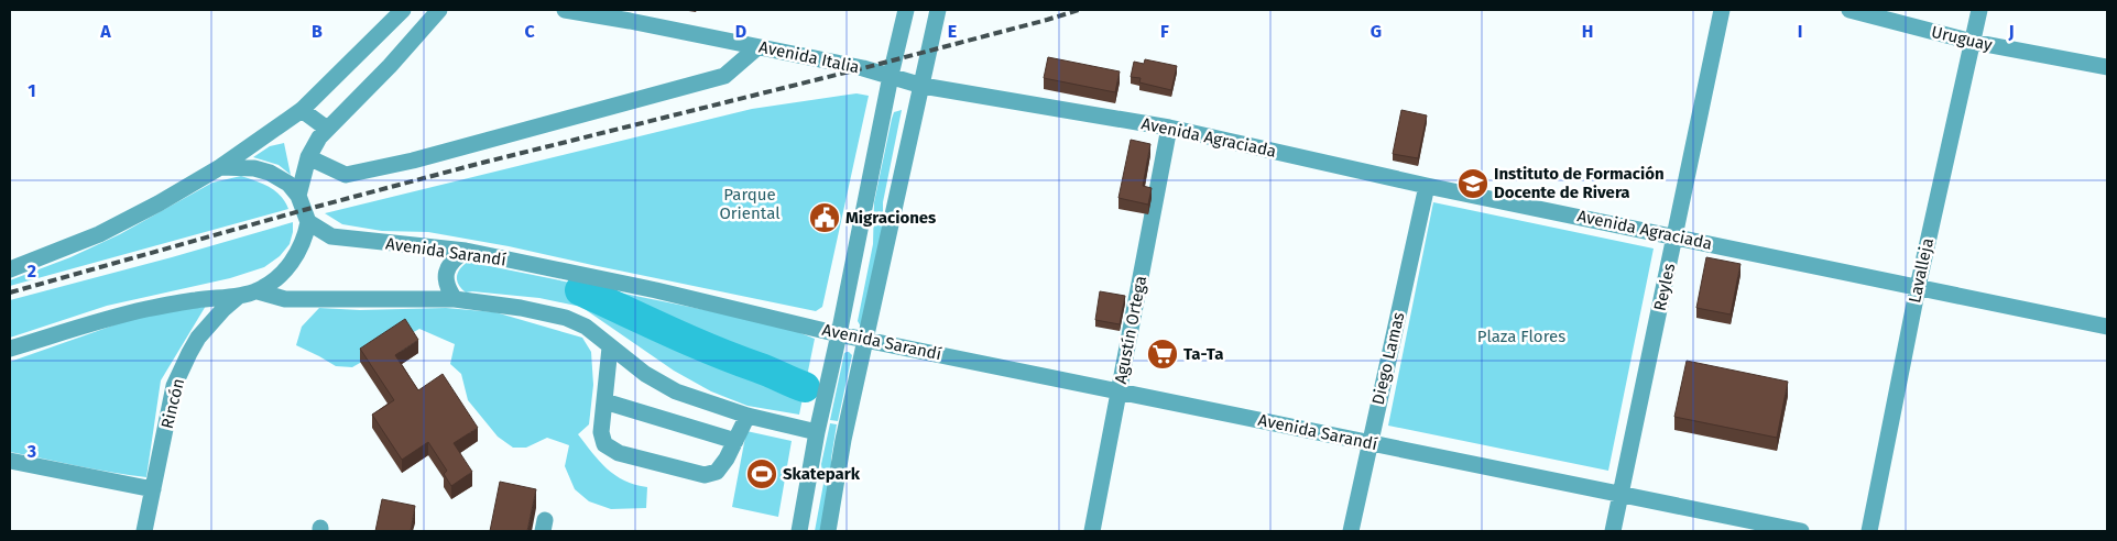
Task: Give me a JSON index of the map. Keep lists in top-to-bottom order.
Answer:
{
  "streets": {
    "street": [
      "Uruguay",
      "Avenida Italia",
      "Avenida Agraciada",
      "Avenida Sarandí",
      "Lavalleja",
      "Reyles",
      "Agustín Ortega",
      "Diego Lamas",
      "Rincón"
    ]
  },
  "crossings": [
    ["Uruguay", "Lavalleja"],
    ["Avenida Italia", "Avenida Agraciada"],
    ["Avenida Agraciada", "Lavalleja"],
    ["Avenida Agraciada", "Reyles"],
    ["Avenida Agraciada", "Agustín Ortega"],
    ["Avenida Agraciada", "Diego Lamas"],
    ["Avenida Sarandí", "Reyles"],
    ["Avenida Sarandí", "Agustín Ortega"],
    ["Avenida Sarandí", "Diego Lamas"]
  ],
  "parks": ["Parque Oriental", "Plaza Flores"],
  "places": {
    "school or university": ["Instituto de Formación Docente de Rivera"],
    "public building": ["Migraciones"],
    "supermarket": ["Ta-Ta"],
    "sports": ["Skatepark"]
  },
  "grid": {
    "columns": [
      "A",
      "B",
      "C",
      "D",
      "E",
      "F",
      "G",
      "H",
      "I",
      "J"
    ],
    "rows": ["1", "2", "3"]
  }
}
